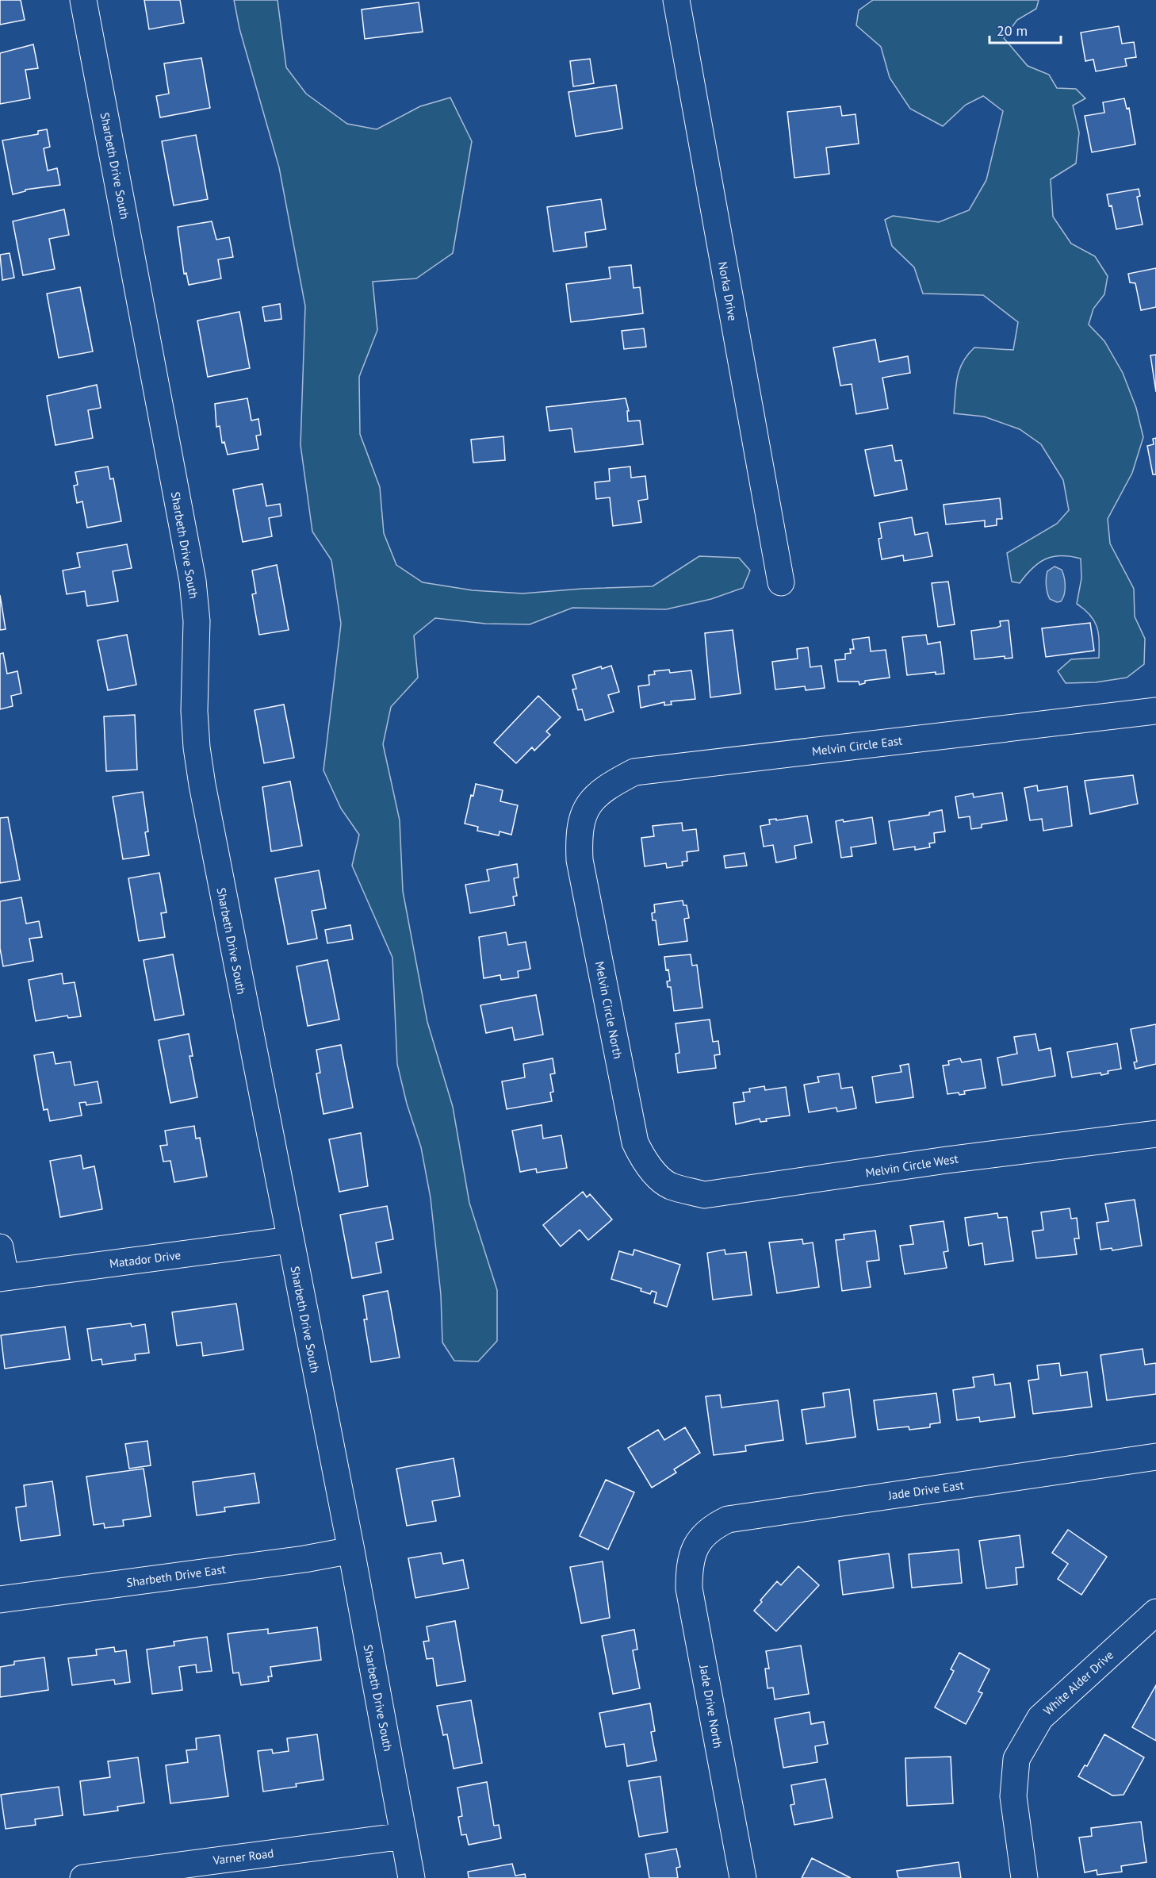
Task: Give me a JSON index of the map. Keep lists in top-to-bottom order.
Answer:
{
  "streets": {
    "street": [
      "Sharbeth Drive South",
      "Norka Drive",
      "Melvin Circle East",
      "Melvin Circle North",
      "Melvin Circle West",
      "Matador Drive",
      "Jade Drive East",
      "Sharbeth Drive East",
      "White Alder Drive",
      "Jade Drive North",
      "Varner Road"
    ]
  },
  "crossings": [
    ["Sharbeth Drive South", "Matador Drive"],
    ["Sharbeth Drive South", "Sharbeth Drive East"],
    ["Sharbeth Drive South", "Varner Road"],
    ["Melvin Circle East", "Melvin Circle North"],
    ["Melvin Circle North", "Melvin Circle West"],
    ["Jade Drive East", "Jade Drive North"]
  ],
  "scale_bar": "20 m"
}
